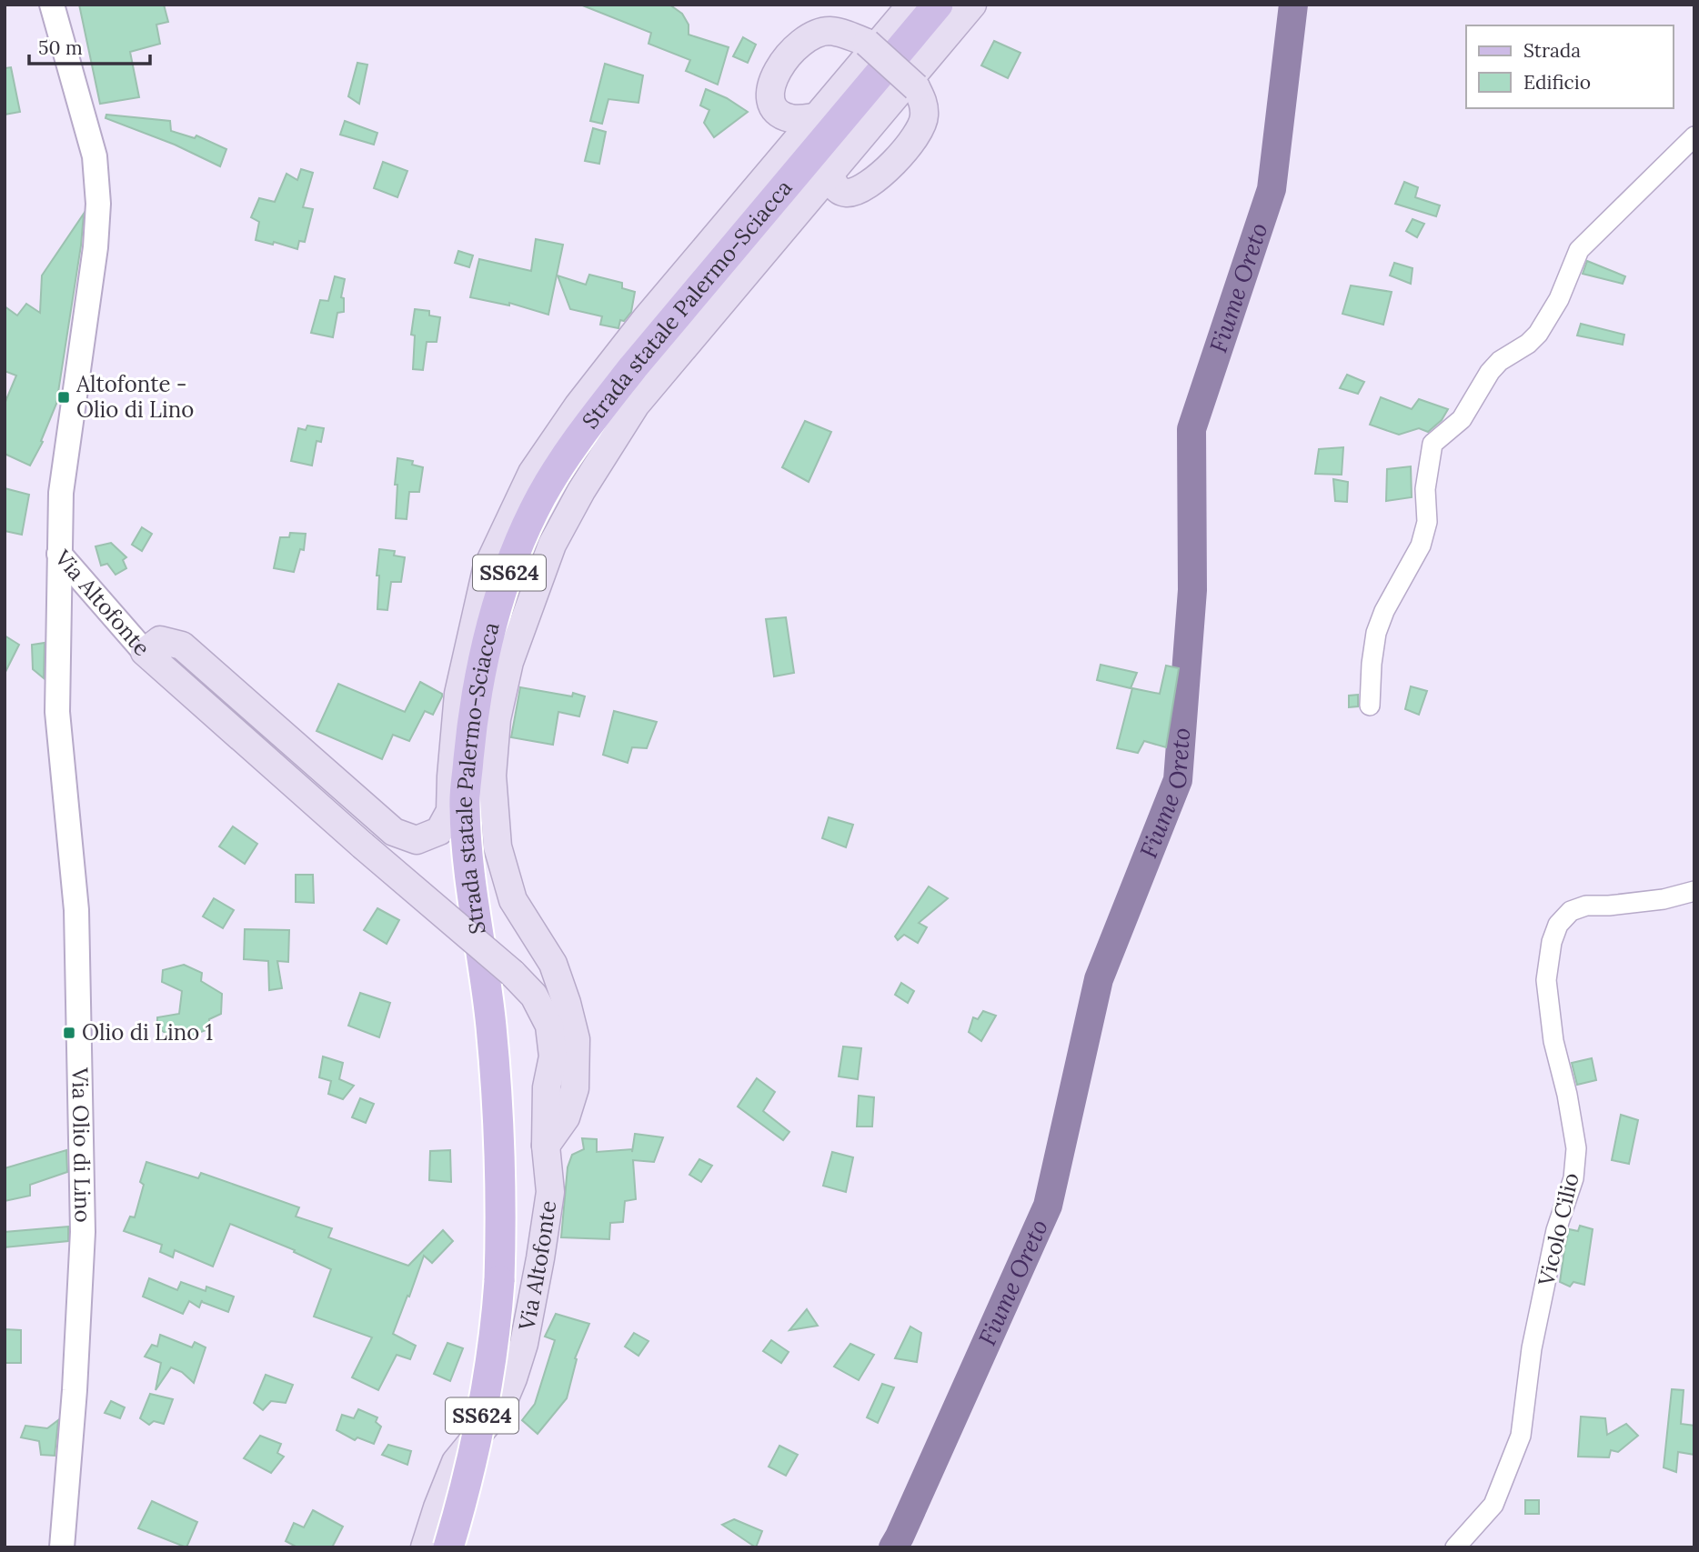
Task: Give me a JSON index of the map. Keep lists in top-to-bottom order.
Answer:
{
  "streets": {
    "main road": ["Strada statale Palermo-Sciacca", "SS624", "Via Altofonte"],
    "street": ["Via Olio di Lino", "Vicolo Cilio"]
  },
  "crossings": [
    ["Via Altofonte", "Via Olio di Lino"]
  ],
  "water": ["Fiume Oreto"],
  "places": {
    "transit": ["Altofonte - Olio di Lino", "Olio di Lino 1"]
  },
  "legend": ["Strada", "Edificio"],
  "scale_bar": "50 m"
}
